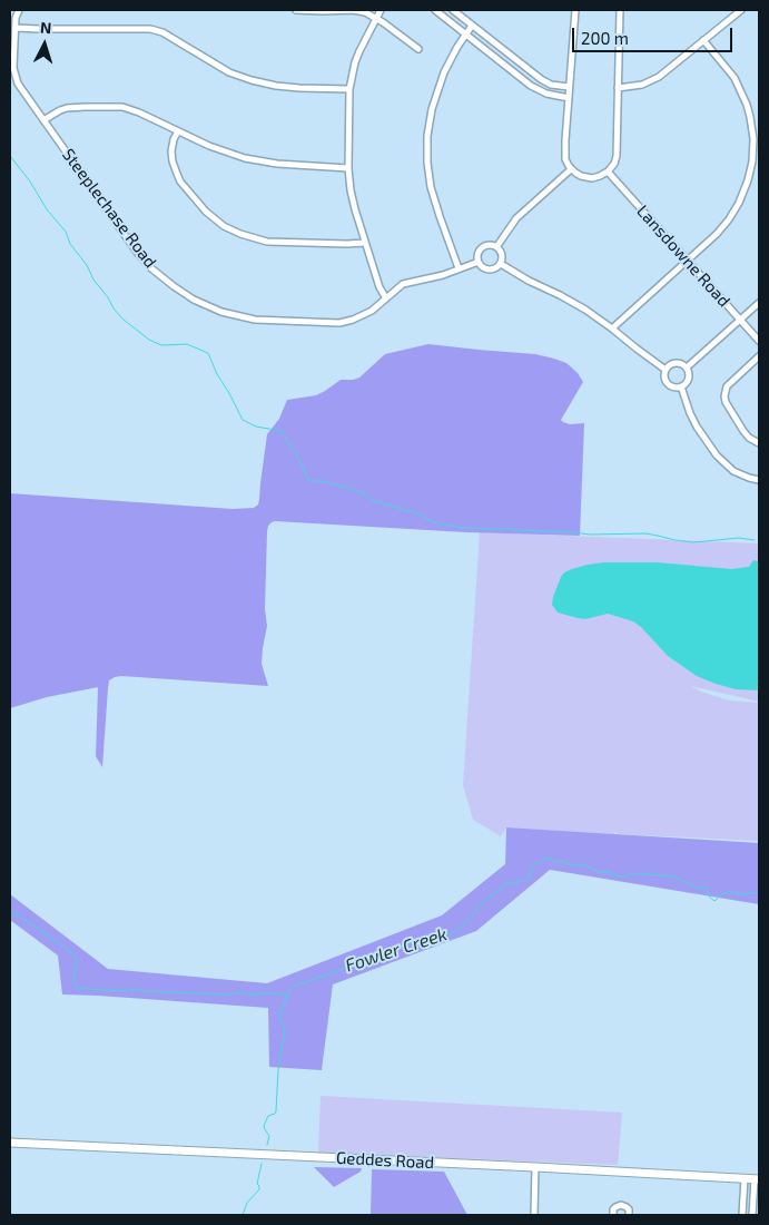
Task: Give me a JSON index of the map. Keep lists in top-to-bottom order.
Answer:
{
  "streets": {
    "main road": ["Geddes Road"],
    "street": ["Steeplechase Road", "Lansdowne Road"]
  },
  "water": ["Fowler Creek"],
  "scale_bar": "200 m",
  "north": "top"
}
